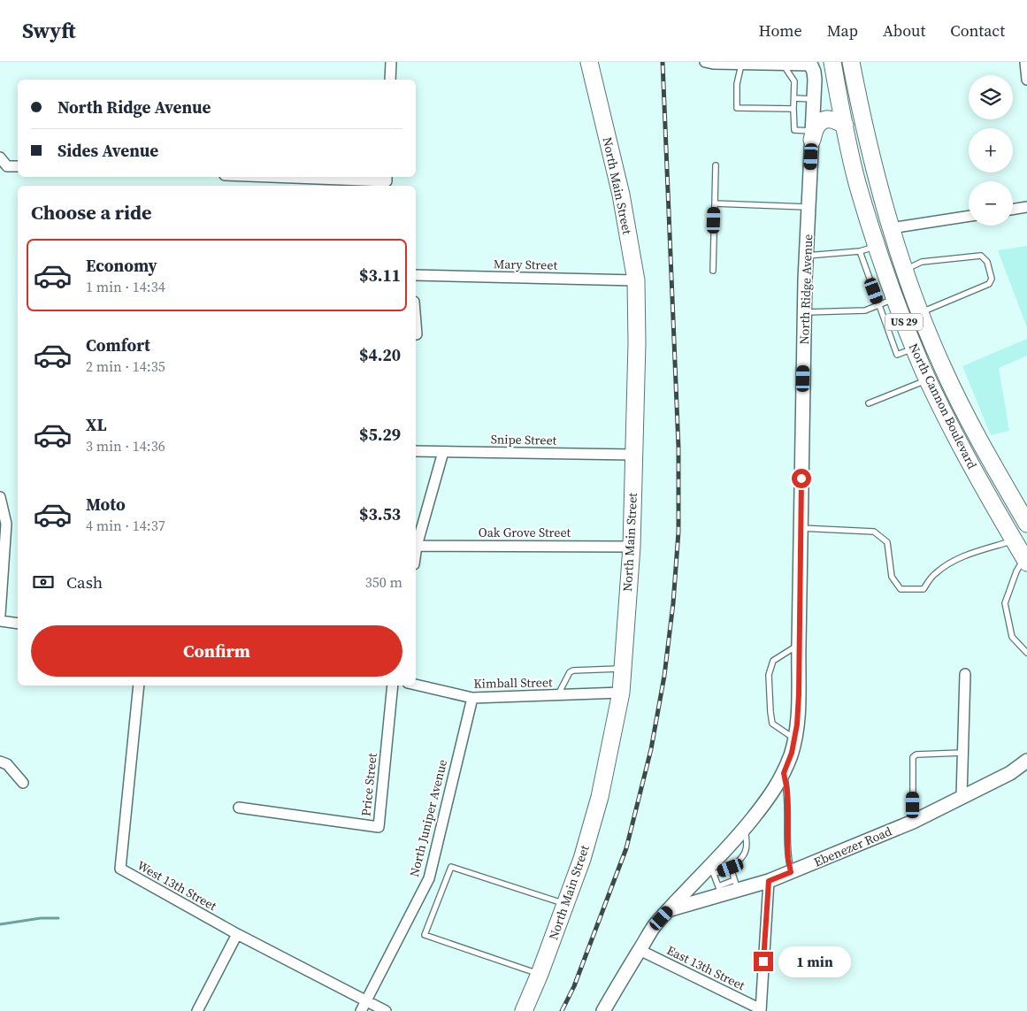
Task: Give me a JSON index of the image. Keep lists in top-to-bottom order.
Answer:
{
  "streets": {
    "main road": ["North Main Street", "US 29", "North Cannon Boulevard"],
    "street": [
      "Mary Street",
      "North Ridge Avenue",
      "Snipe Street",
      "Oak Grove Street",
      "Kimball Street",
      "Price Street",
      "North Juniper Avenue",
      "Ebenezer Road",
      "West 13th Street",
      "East 13th Street"
    ]
  },
  "crossings": [
    ["North Main Street", "Mary Street"],
    ["North Main Street", "Snipe Street"],
    ["North Main Street", "Oak Grove Street"],
    ["North Main Street", "Kimball Street"],
    ["North Ridge Avenue", "Ebenezer Road"],
    ["North Ridge Avenue", "East 13th Street"],
    ["Kimball Street", "North Juniper Avenue"],
    ["North Juniper Avenue", "West 13th Street"]
  ],
  "page": {
    "header": "Swyft",
    "nav": [
      "Home",
      "Map",
      "About",
      "Contact"
    ],
    "map_buttons": ["+", "−"],
    "banner": ["North Ridge Avenue", "Sides Avenue"],
    "heading": "Choose a ride",
    "list": [
      {
        "name": "Economy",
        "note": "1 min · 14:34",
        "value": "$3.11"
      },
      {
        "name": "Comfort",
        "note": "2 min · 14:35",
        "value": "$4.20"
      },
      {
        "name": "XL",
        "note": "3 min · 14:36",
        "value": "$5.29"
      },
      {
        "name": "Moto",
        "note": "4 min · 14:37",
        "value": "$3.53"
      }
    ],
    "pay": ["Cash", "350 m"],
    "buttons": "Confirm",
    "bubble": "1 min"
  }
}
